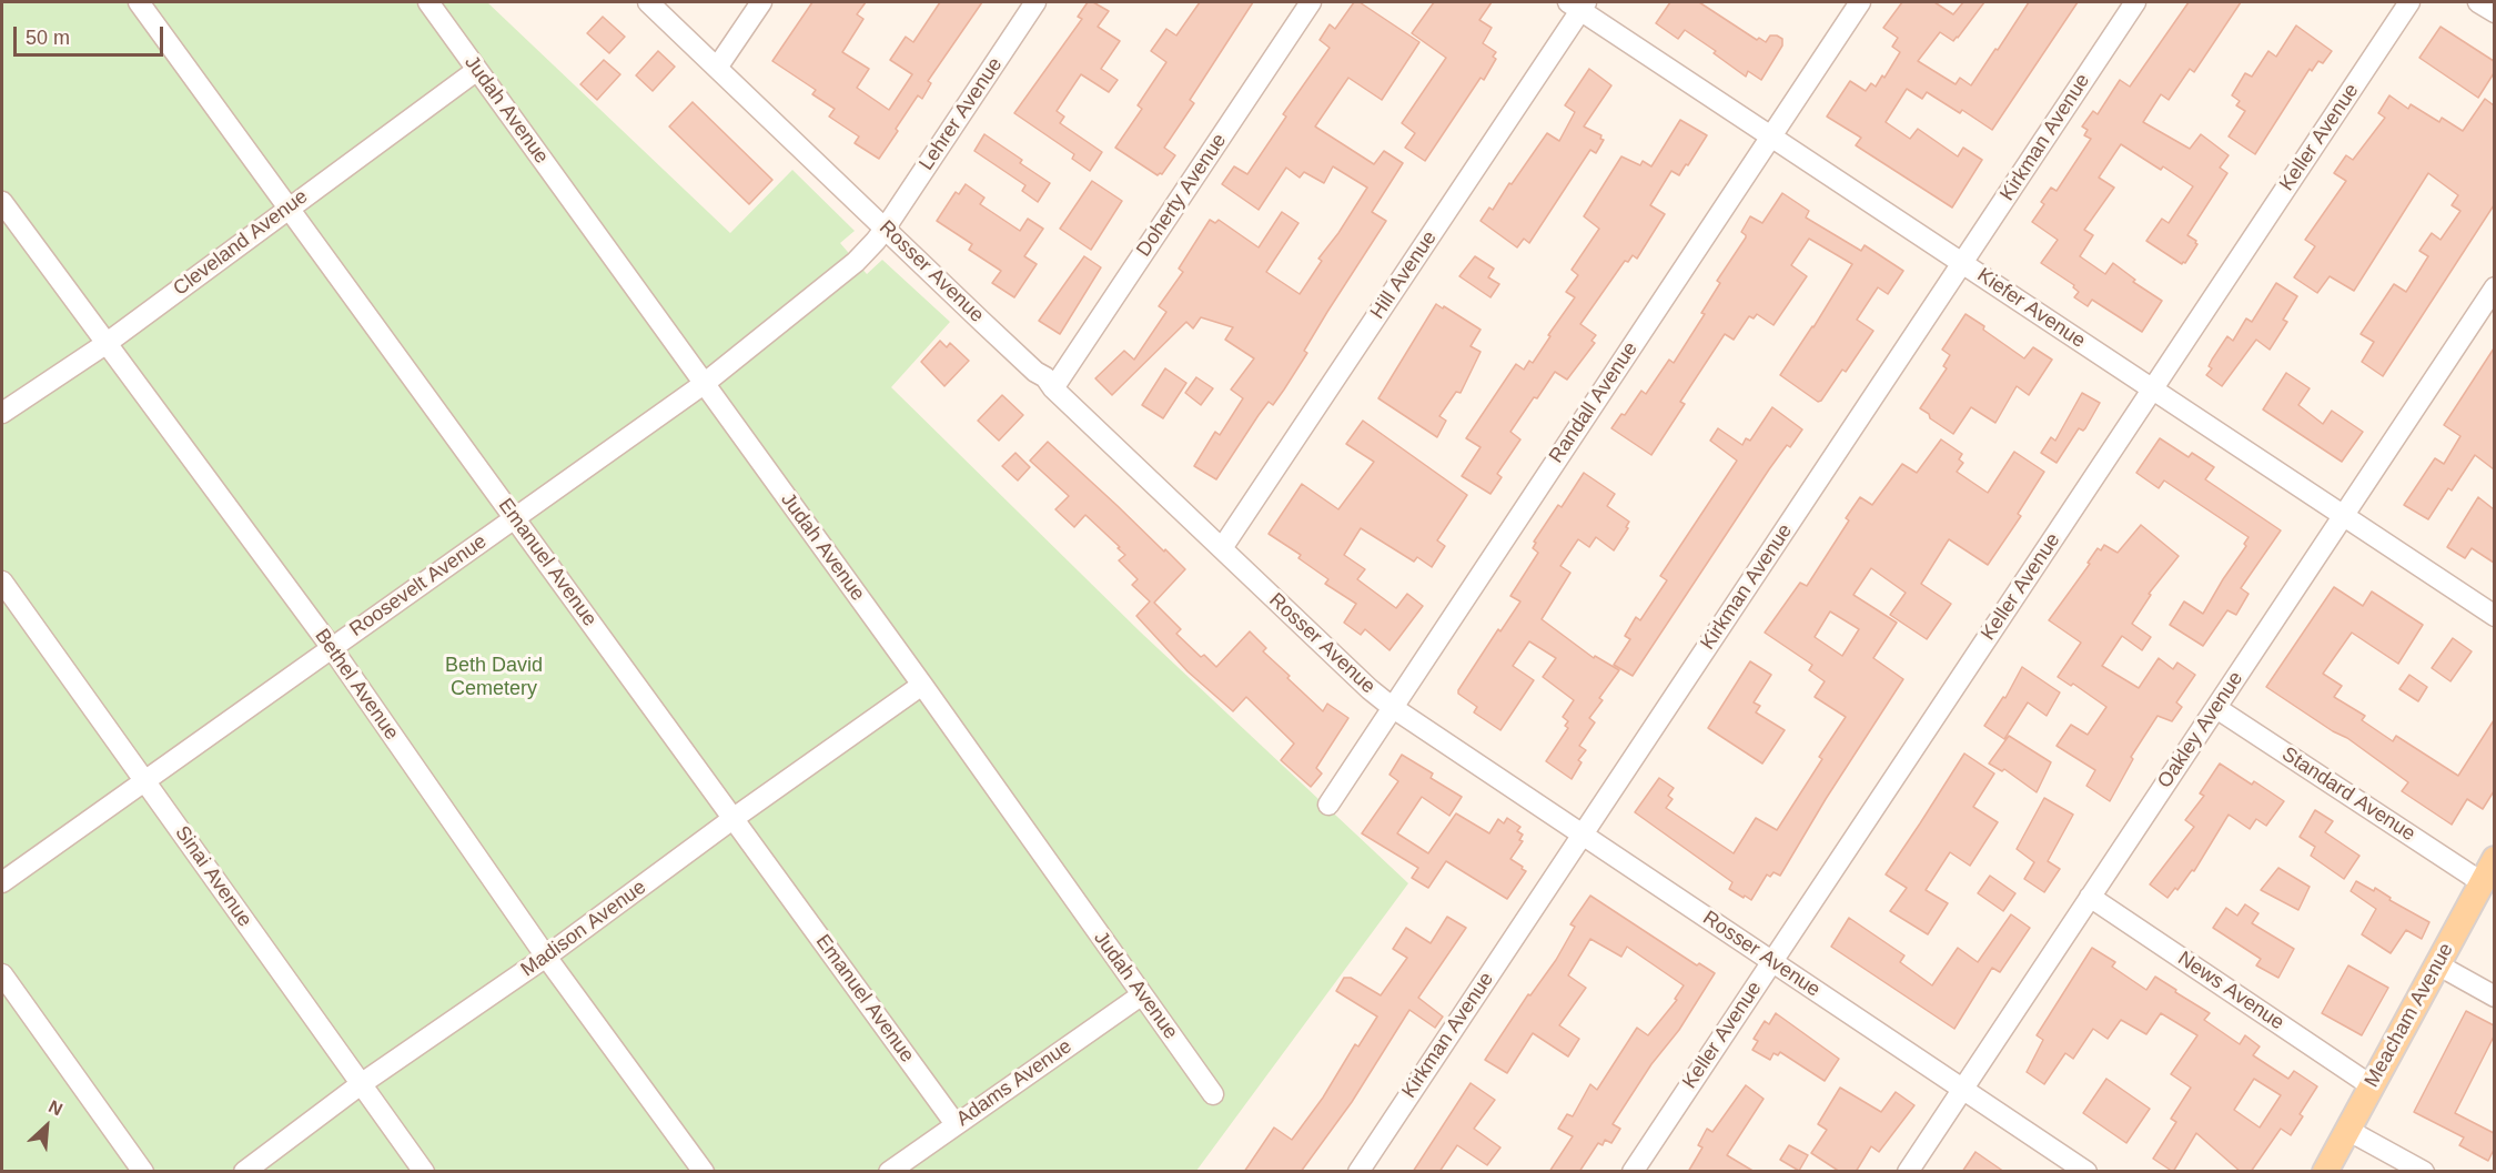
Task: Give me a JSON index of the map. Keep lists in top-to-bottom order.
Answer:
{
  "streets": {
    "main road": ["Meacham Avenue"],
    "street": [
      "Judah Avenue",
      "Lehrer Avenue",
      "Kirkman Avenue",
      "Keller Avenue",
      "Doherty Avenue",
      "Cleveland Avenue",
      "Rosser Avenue",
      "Hill Avenue",
      "Kiefer Avenue",
      "Randall Avenue",
      "Emanuel Avenue",
      "Roosevelt Avenue",
      "Bethel Avenue",
      "Oakley Avenue",
      "Standard Avenue",
      "Sinai Avenue",
      "Madison Avenue",
      "News Avenue",
      "Adams Avenue"
    ]
  },
  "crossings": [
    ["Judah Avenue", "Cleveland Avenue"],
    ["Judah Avenue", "Roosevelt Avenue"],
    ["Judah Avenue", "Madison Avenue"],
    ["Judah Avenue", "Adams Avenue"],
    ["Lehrer Avenue", "Rosser Avenue"],
    ["Lehrer Avenue", "Roosevelt Avenue"],
    ["Kirkman Avenue", "Rosser Avenue"],
    ["Kirkman Avenue", "Kiefer Avenue"],
    ["Keller Avenue", "Rosser Avenue"],
    ["Keller Avenue", "Kiefer Avenue"],
    ["Doherty Avenue", "Rosser Avenue"],
    ["Cleveland Avenue", "Emanuel Avenue"],
    ["Cleveland Avenue", "Bethel Avenue"],
    ["Rosser Avenue", "Hill Avenue"],
    ["Rosser Avenue", "Randall Avenue"],
    ["Rosser Avenue", "Roosevelt Avenue"],
    ["Rosser Avenue", "Oakley Avenue"],
    ["Hill Avenue", "Kiefer Avenue"],
    ["Kiefer Avenue", "Randall Avenue"],
    ["Kiefer Avenue", "Oakley Avenue"],
    ["Emanuel Avenue", "Roosevelt Avenue"],
    ["Emanuel Avenue", "Madison Avenue"],
    ["Emanuel Avenue", "Adams Avenue"],
    ["Roosevelt Avenue", "Bethel Avenue"],
    ["Roosevelt Avenue", "Sinai Avenue"],
    ["Bethel Avenue", "Madison Avenue"],
    ["Oakley Avenue", "Standard Avenue"],
    ["Oakley Avenue", "News Avenue"],
    ["Standard Avenue", "Meacham Avenue"],
    ["Sinai Avenue", "Madison Avenue"],
    ["News Avenue", "Meacham Avenue"]
  ],
  "parks": ["Beth David Cemetery"],
  "scale_bar": "50 m",
  "north": "top right"
}
